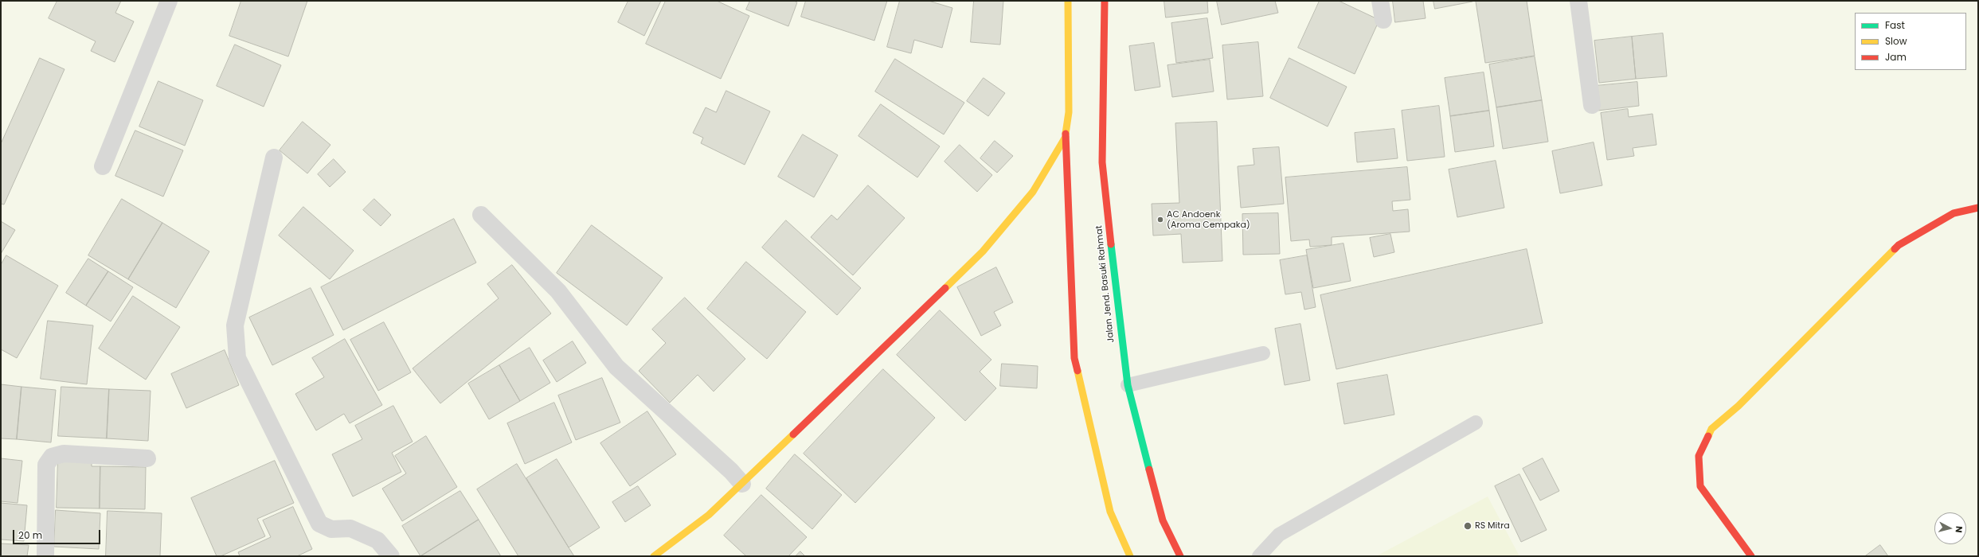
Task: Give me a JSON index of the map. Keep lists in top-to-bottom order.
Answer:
{
  "streets": {
    "main road": ["Jalan Jend. Basuki Rahmat"]
  },
  "places": ["AC Andoenk (Aroma Cempaka)", "RS Mitra"],
  "legend": ["Fast", "Slow", "Jam"],
  "scale_bar": "20 m",
  "north": "right"
}
